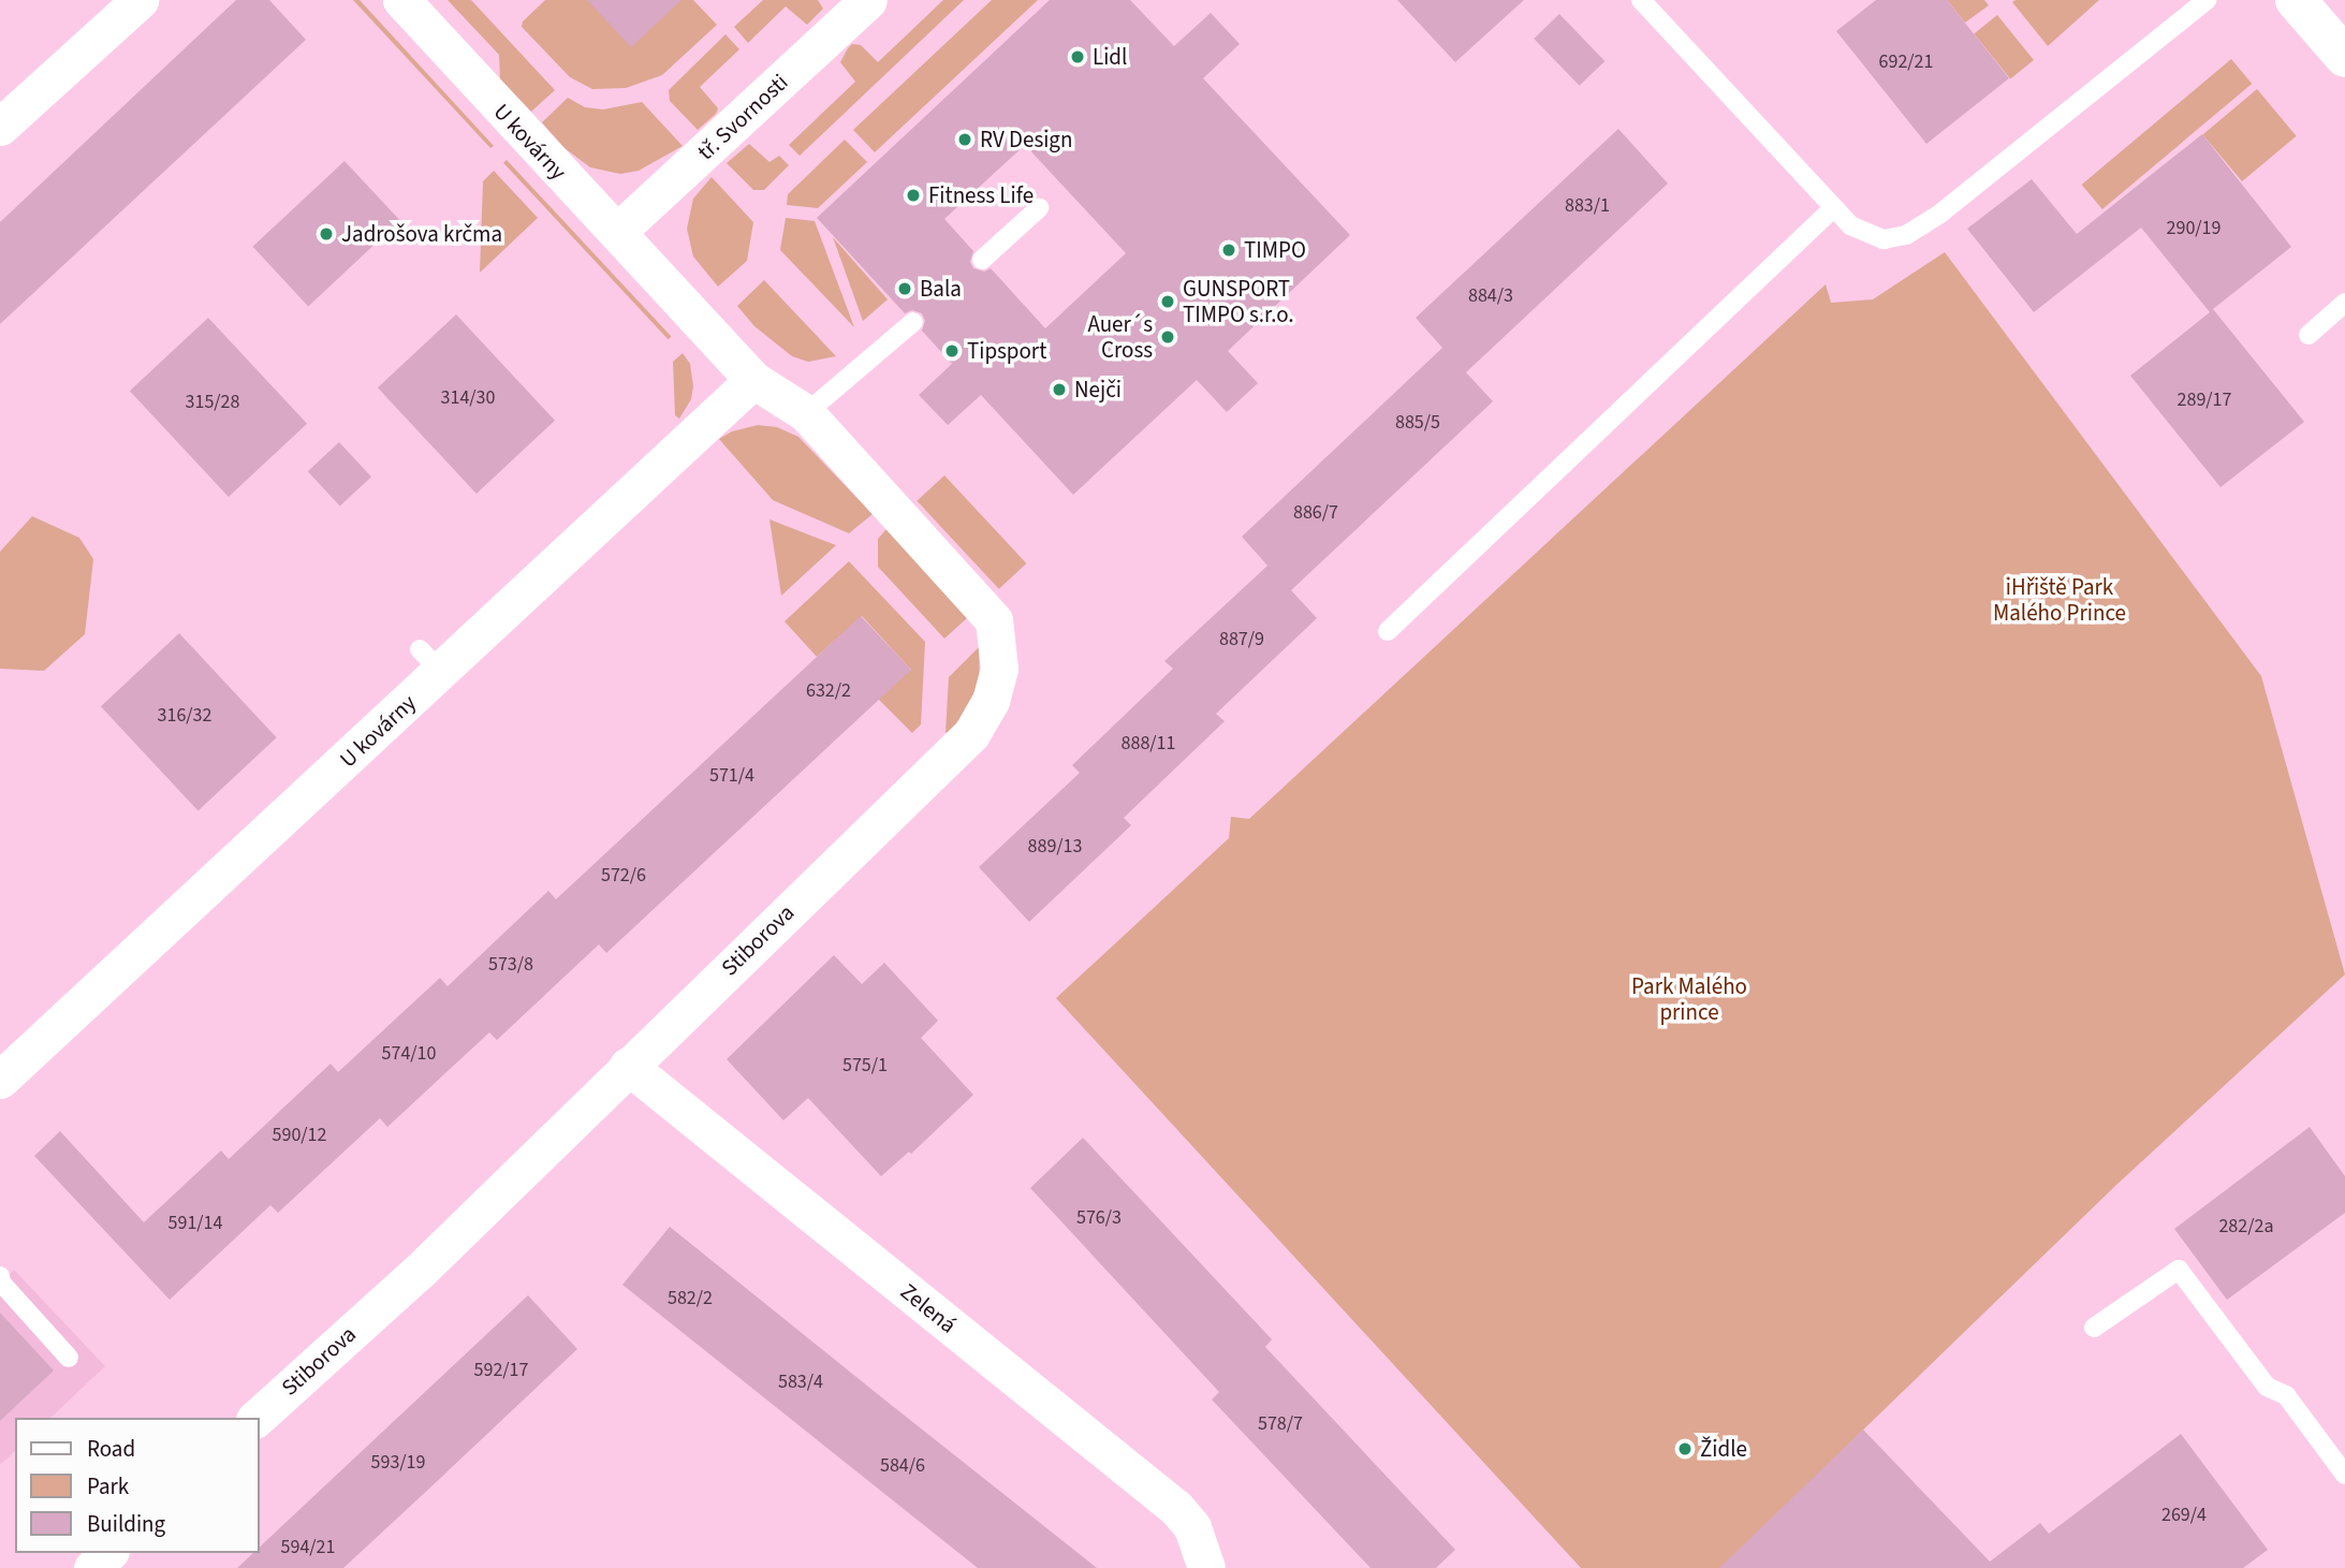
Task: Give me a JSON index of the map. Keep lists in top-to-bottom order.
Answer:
{
  "streets": {
    "street": [
      "tř. Svornosti",
      "U kovárny",
      "Stiborova",
      "Zelená"
    ]
  },
  "crossings": [
    ["tř. Svornosti", "U kovárny"],
    ["U kovárny", "Stiborova"],
    ["Stiborova", "Zelená"]
  ],
  "parks": ["iHřiště Park Malého Prince", "Park Malého prince"],
  "places": [
    "Lidl",
    "RV Design",
    "Fitness Life",
    "Jadrošova krčma",
    "TIMPO",
    "Bala",
    "GUNSPORT TIMPO s.r.o.",
    "Auer´s Cross",
    "Tipsport",
    "Nejči",
    "Židle"
  ],
  "house_numbers": [
    "692/21",
    "883/1",
    "290/19",
    "884/3",
    "314/30",
    "289/17",
    "315/28",
    "885/5",
    "886/7",
    "887/9",
    "632/2",
    "316/32",
    "888/11",
    "571/4",
    "889/13",
    "572/6",
    "573/8",
    "574/10",
    "575/1",
    "590/12",
    "576/3",
    "591/14",
    "282/2a",
    "582/2",
    "592/17",
    "583/4",
    "578/7",
    "593/19",
    "584/6",
    "269/4",
    "594/21"
  ],
  "legend": ["Road", "Park", "Building"]
}
